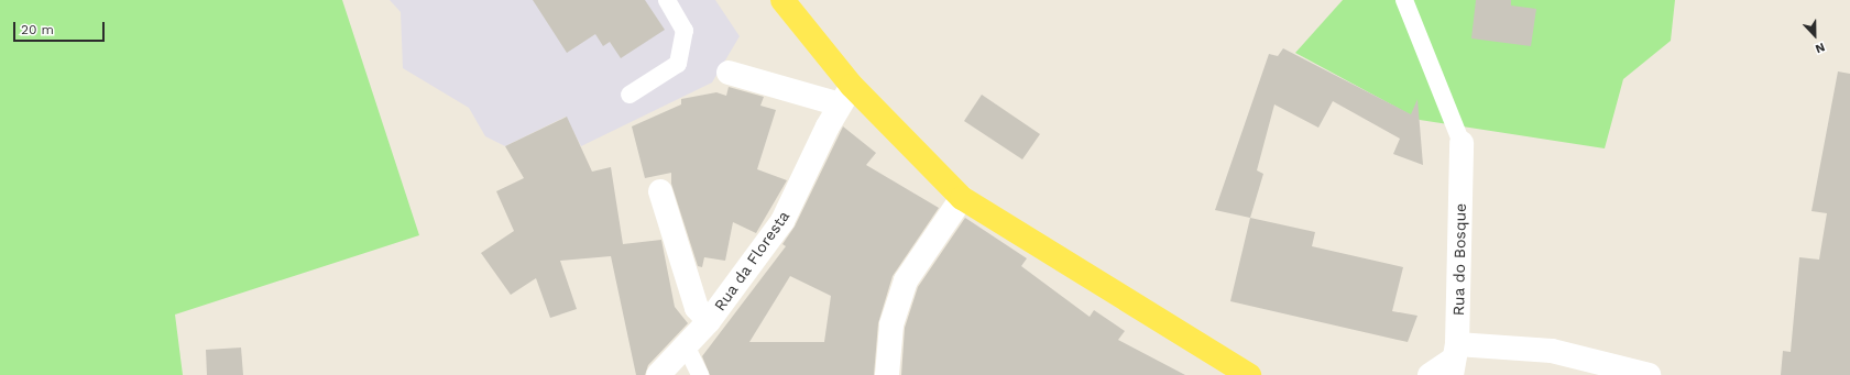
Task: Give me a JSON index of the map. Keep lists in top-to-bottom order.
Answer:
{
  "streets": {
    "street": ["Rua do Bosque", "Rua da Floresta"]
  },
  "scale_bar": "20 m",
  "north": "bottom"
}
